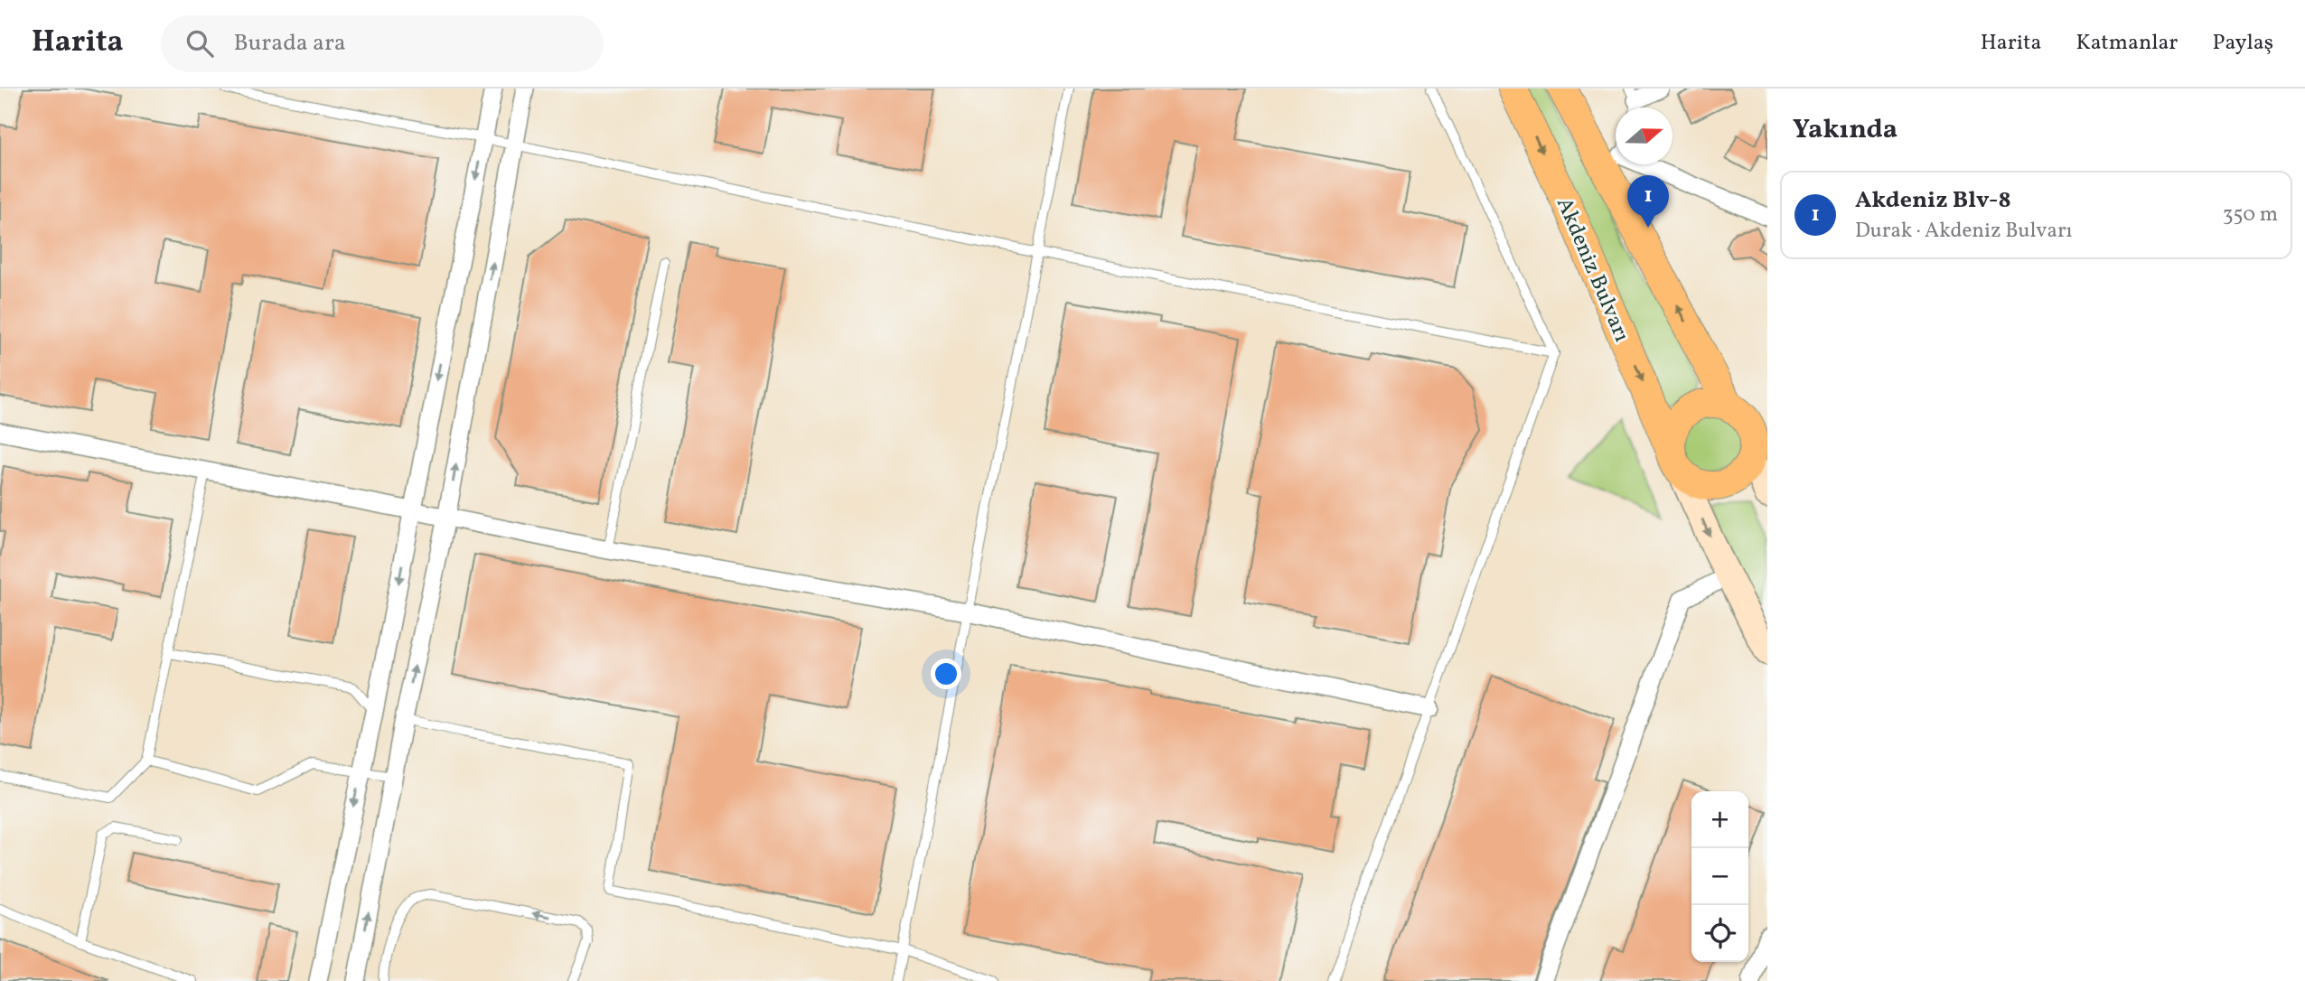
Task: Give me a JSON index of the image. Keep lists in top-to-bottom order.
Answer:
{
  "streets": {
    "main road": ["Akdeniz Bulvarı"]
  },
  "north": "right",
  "page": {
    "header": "Harita",
    "search": "Burada ara",
    "nav": ["Harita", "Katmanlar", "Paylaş"],
    "heading": "Yakında",
    "list": [
      {
        "mark": "1",
        "name": "Akdeniz Blv-8",
        "note": "Durak · Akdeniz Bulvarı",
        "value": "350 m"
      }
    ],
    "pins": "1",
    "map_buttons": ["+", "−"]
  }
}
